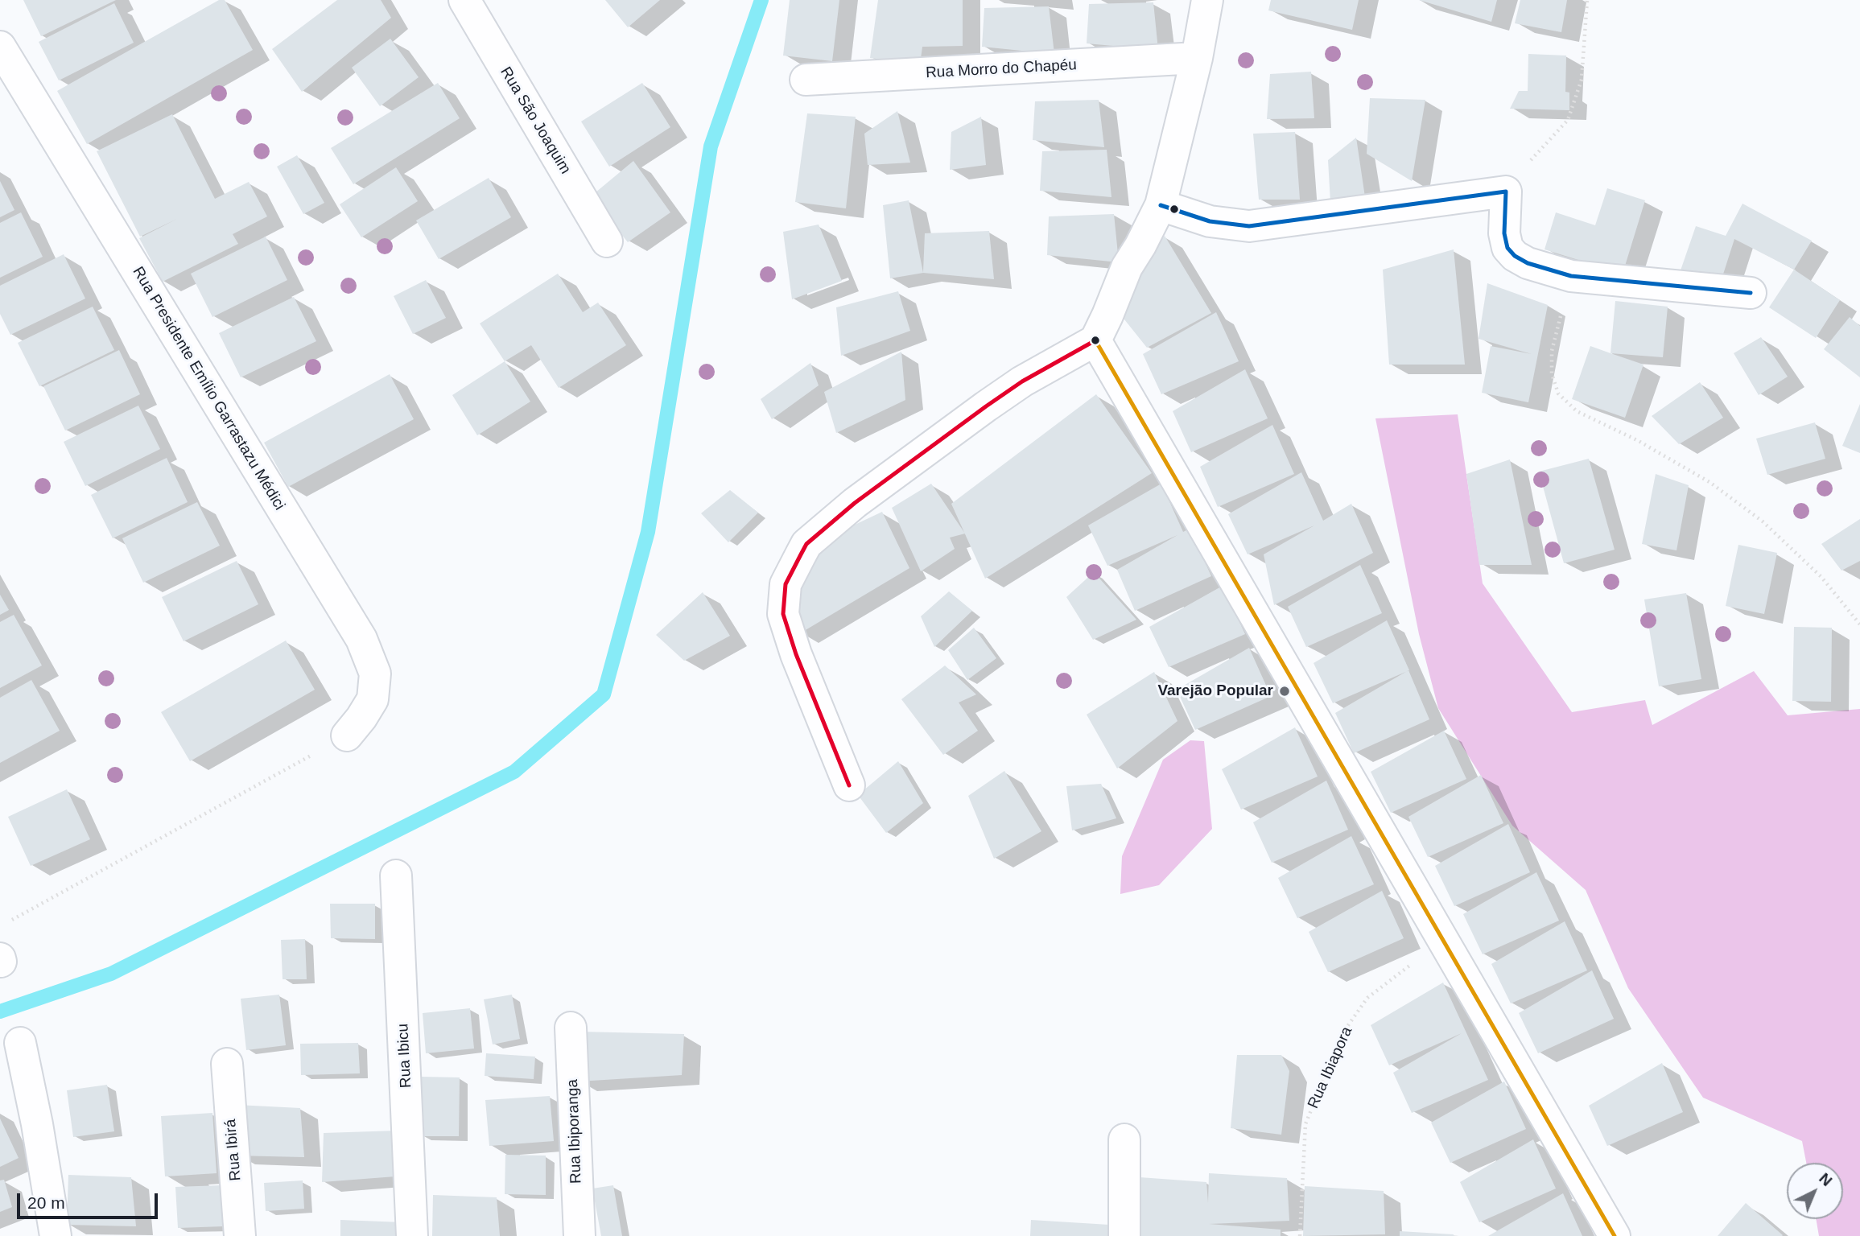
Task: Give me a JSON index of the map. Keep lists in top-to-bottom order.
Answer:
{
  "streets": {
    "street": [
      "Rua Morro do Chapéu",
      "Rua São Joaquim",
      "Rua Presidente Emílio Garrastazu Médici",
      "Rua Ibicu",
      "Rua Ibiporanga",
      "Rua Ibirá"
    ],
    "path": ["Rua Ibiapora"]
  },
  "places": ["Varejão Popular"],
  "scale_bar": "20 m",
  "north": "top right"
}
